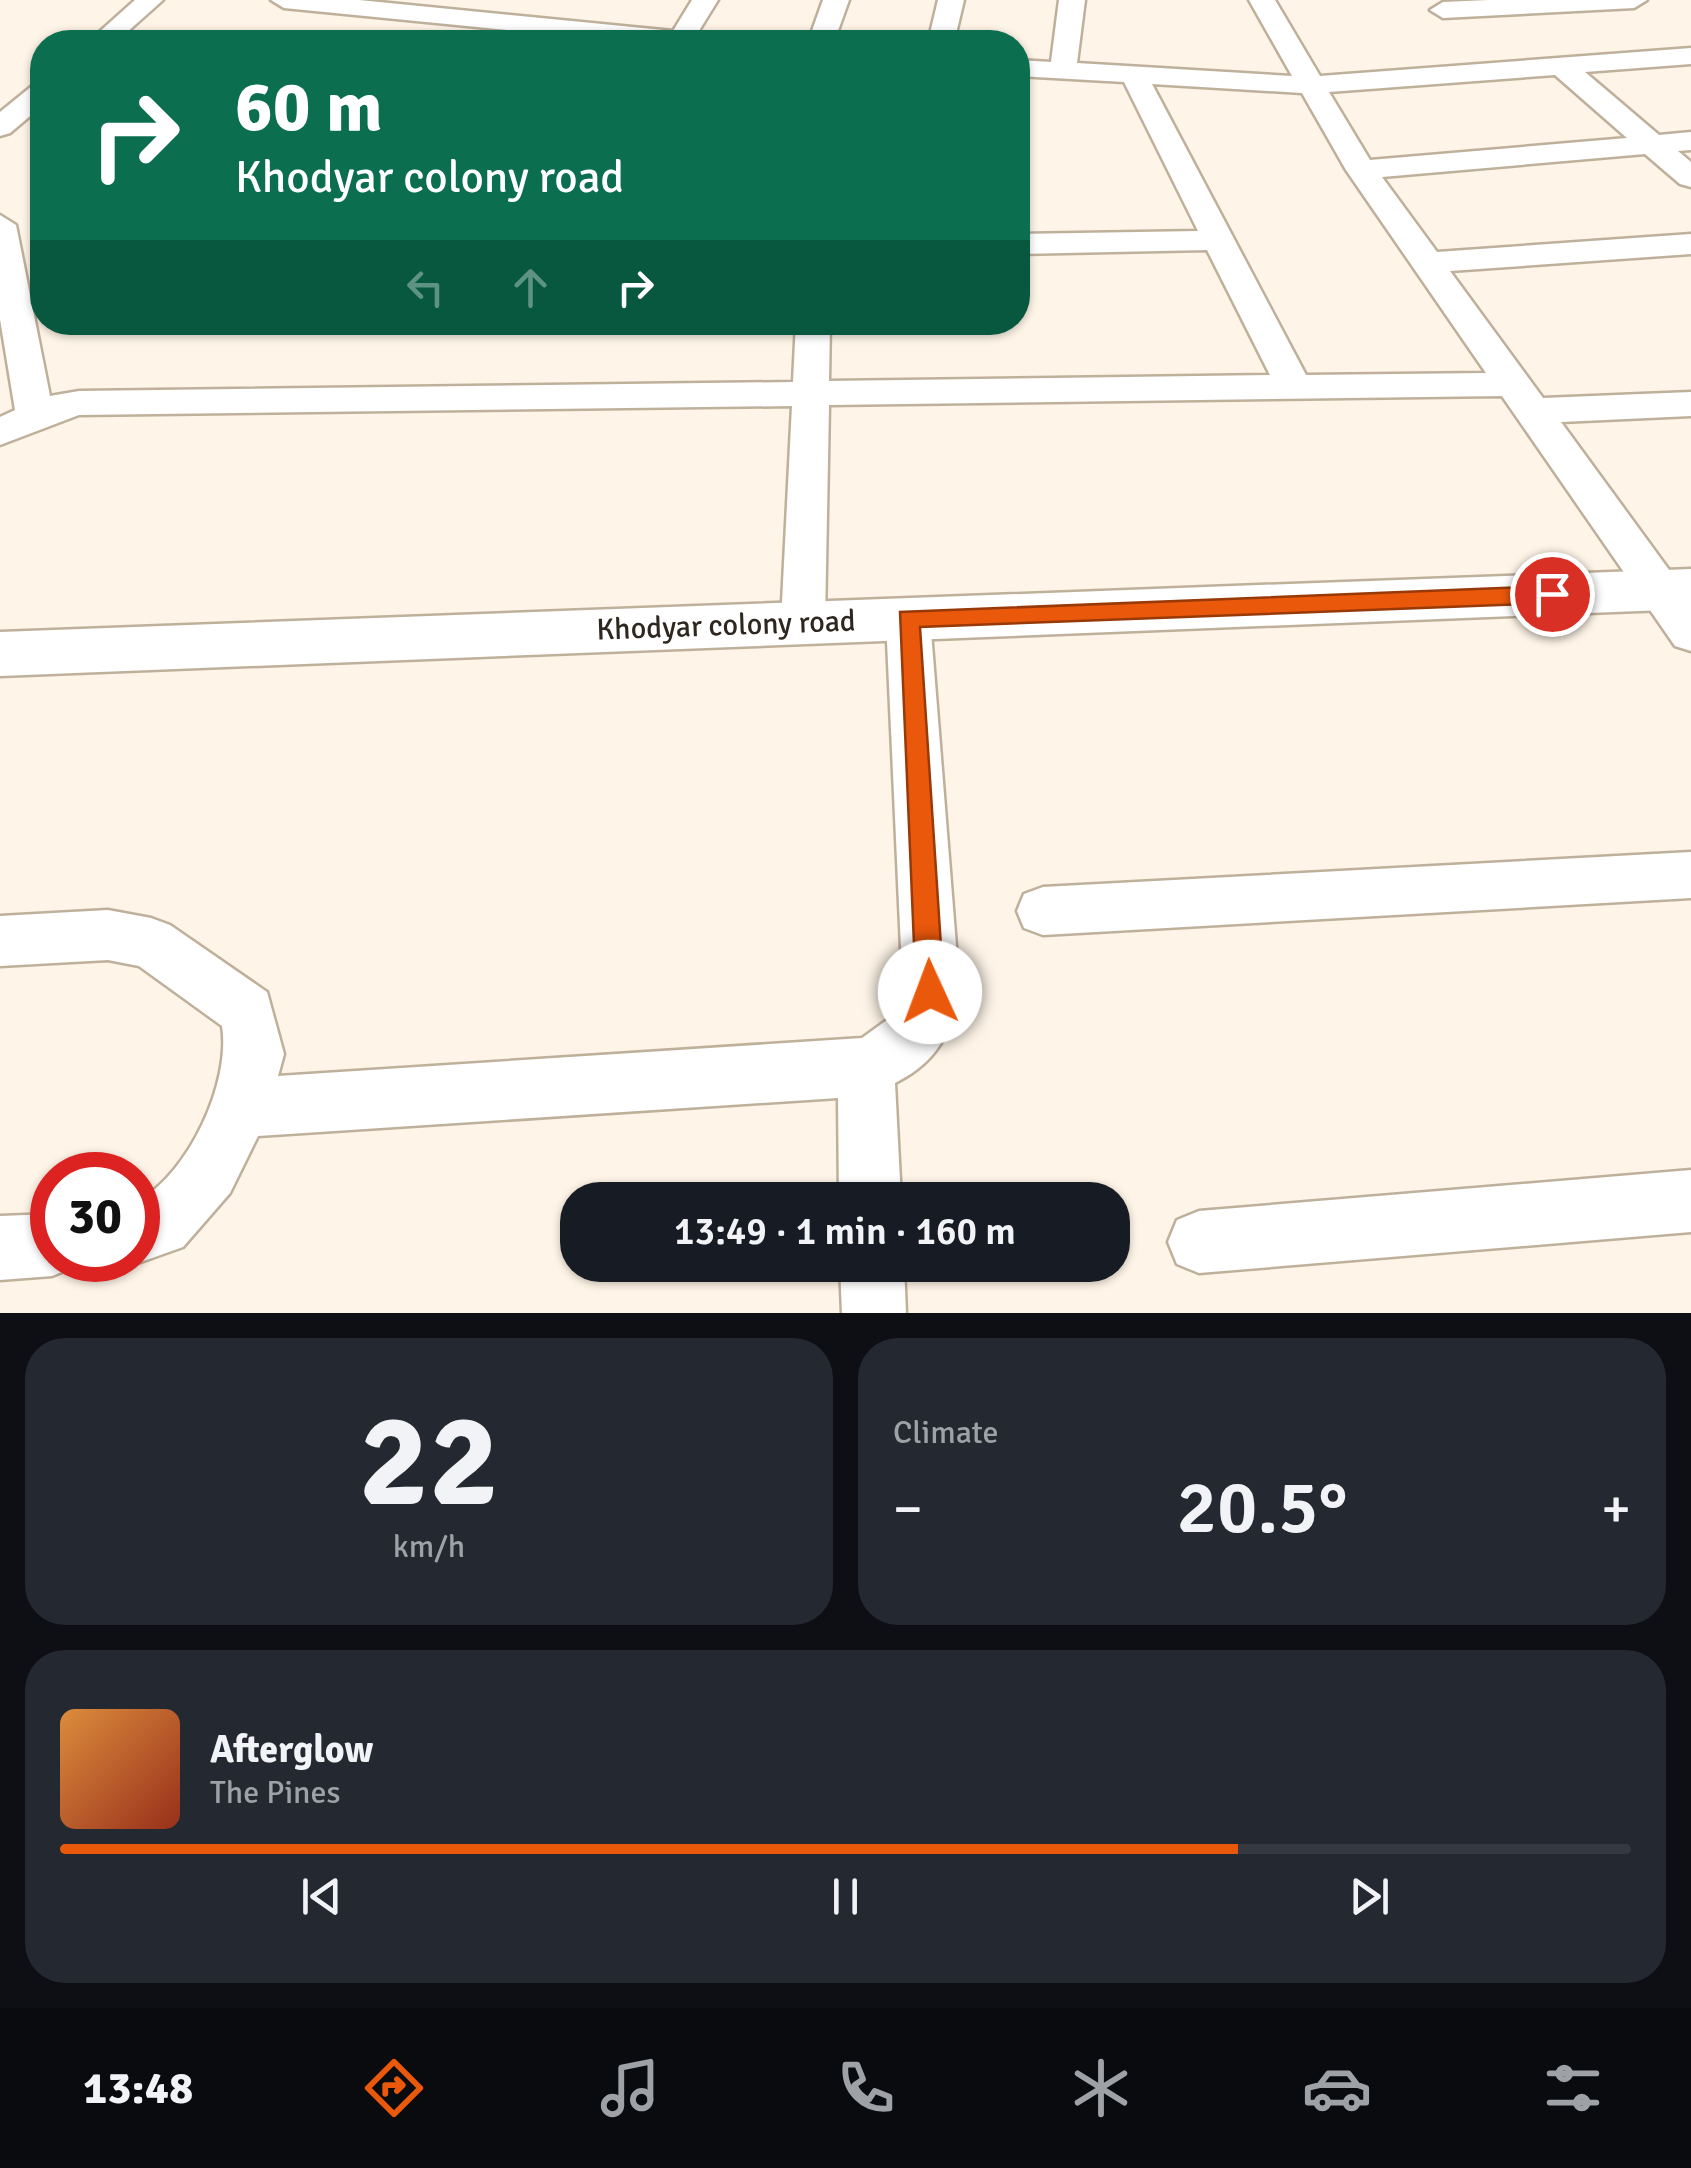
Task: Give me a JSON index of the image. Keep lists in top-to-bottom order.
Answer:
{
  "streets": {
    "street": ["Khodyar colony road"]
  },
  "page": {
    "turn": ["60 m", "Khodyar colony road"],
    "limit": "30",
    "trip": "13:49 · 1 min · 160 m",
    "tile": [
      ["22", "km/h"],
      "Climate"
    ],
    "heat": ["−", "20.5°", "+"],
    "song": ["Afterglow", "The Pines"],
    "tabs": "13:48"
  }
}
